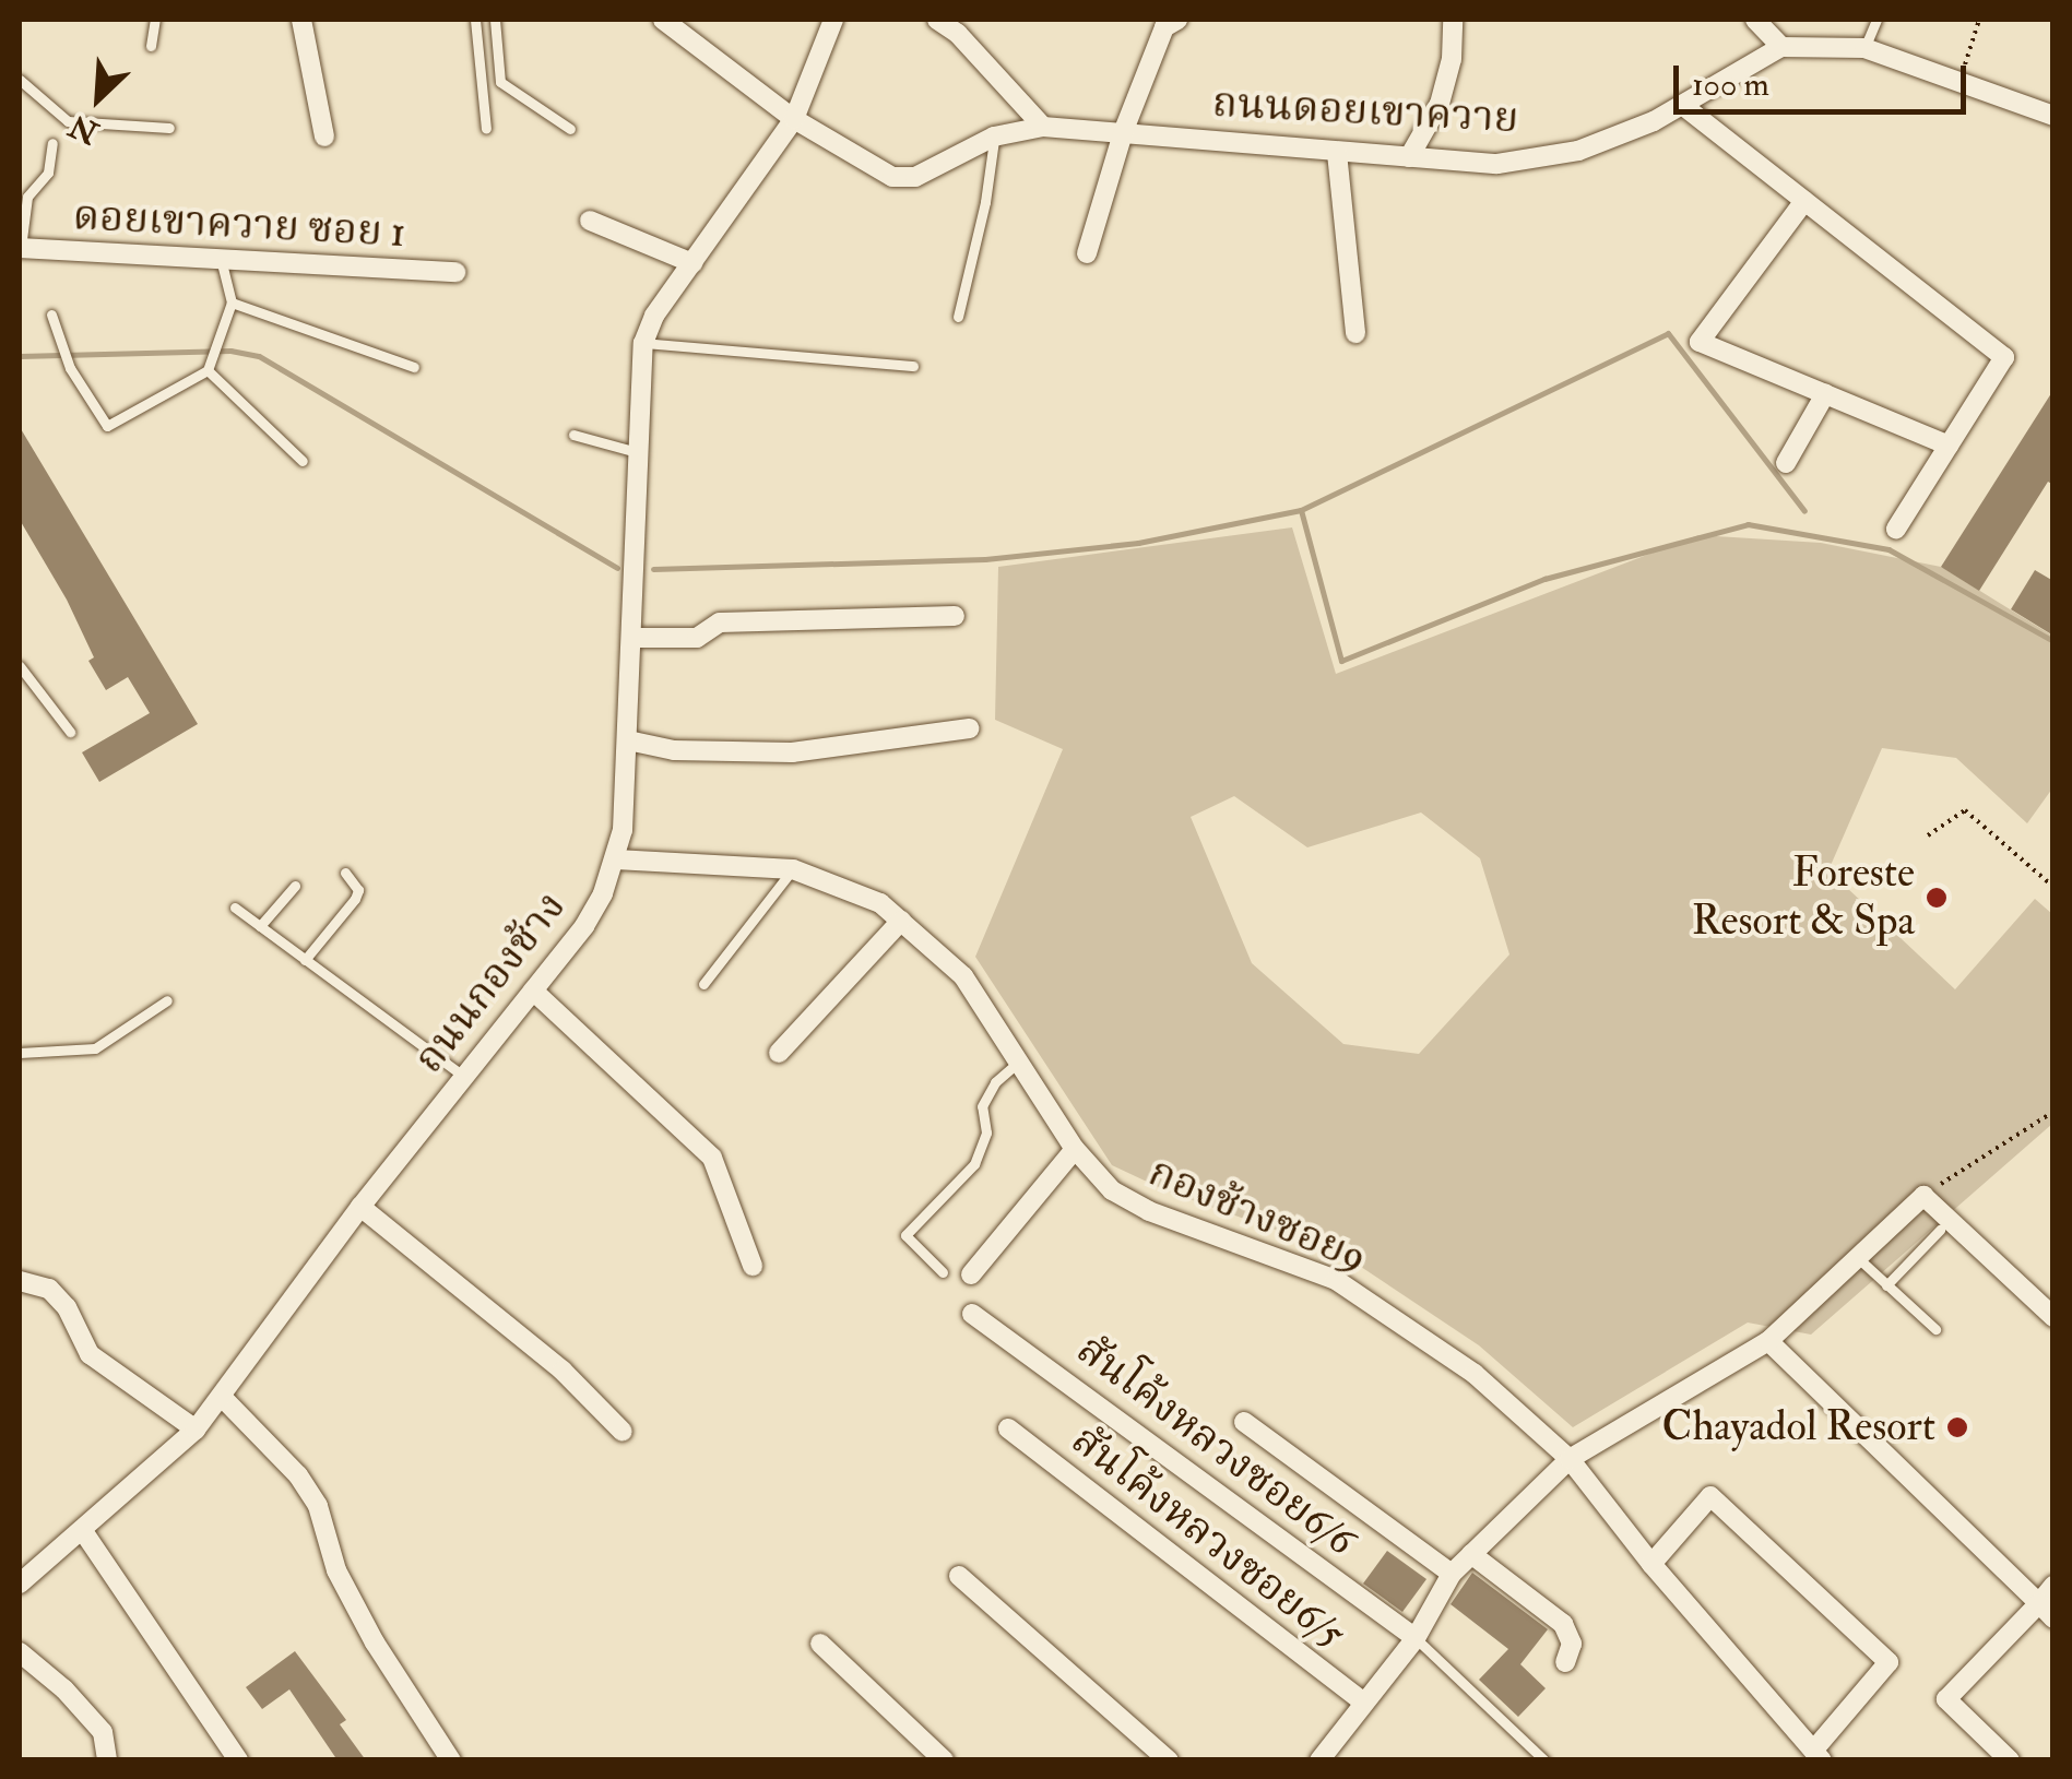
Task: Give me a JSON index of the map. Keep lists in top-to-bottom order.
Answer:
{
  "streets": {
    "street": [
      "ถนนดอยเขาควาย",
      "ดอยเขาควาย ซอย 1",
      "ถนนกองช้าง",
      "กองช้างซอย9",
      "สันโค้งหลวงซอย6/6",
      "สันโค้งหลวงซอย6/5"
    ]
  },
  "crossings": [
    ["ถนนดอยเขาควาย", "ถนนกองช้าง"],
    ["ถนนกองช้าง", "กองช้างซอย9"]
  ],
  "places": ["Foreste Resort & Spa", "Chayadol Resort"],
  "scale_bar": "100 m",
  "north": "bottom left"
}
